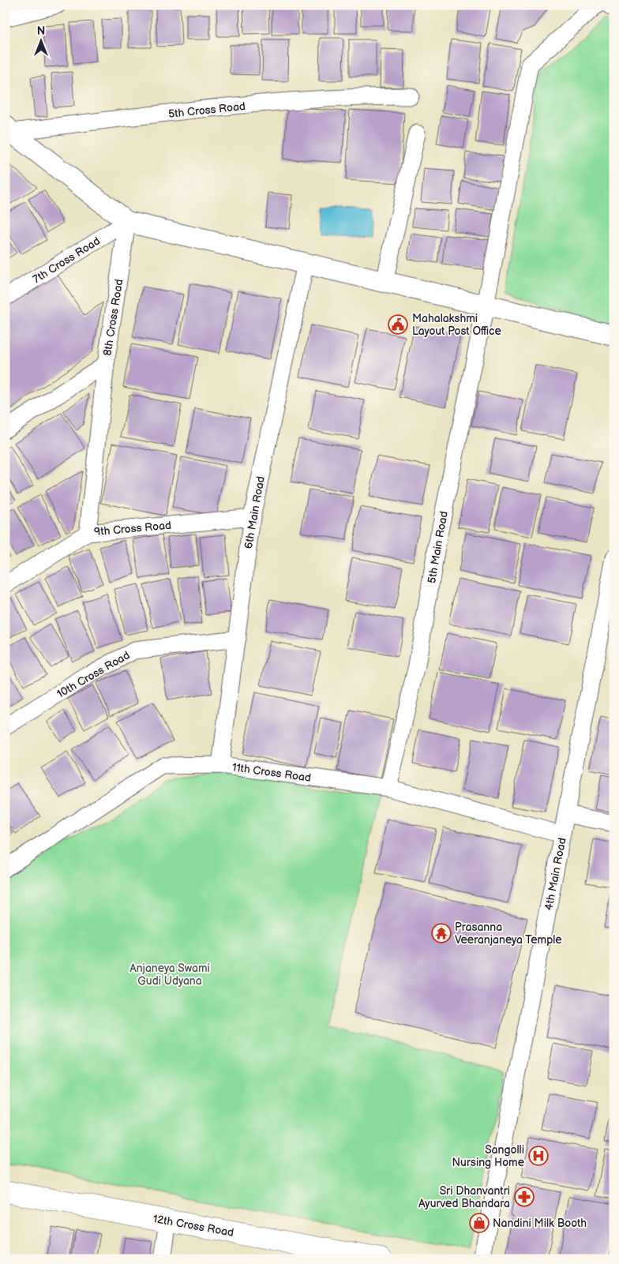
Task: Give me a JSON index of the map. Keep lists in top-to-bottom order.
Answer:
{
  "streets": {
    "main road": ["12th Cross Road"],
    "street": [
      "5th Cross Road",
      "7th Cross Road",
      "8th Cross Road",
      "6th Main Road",
      "9th Cross Road",
      "5th Main Road",
      "10th Cross Road",
      "11th Cross Road",
      "4th Main Road"
    ]
  },
  "crossings": [
    ["7th Cross Road", "8th Cross Road"],
    ["6th Main Road", "9th Cross Road"],
    ["6th Main Road", "10th Cross Road"],
    ["6th Main Road", "11th Cross Road"],
    ["5th Main Road", "11th Cross Road"],
    ["11th Cross Road", "4th Main Road"]
  ],
  "parks": ["Anjaneya Swami Gudi Udyana"],
  "places": {
    "public building": ["Mahalakshmi Layout Post Office"],
    "temple": ["Prasanna Veeranjaneya Temple"],
    "hospital": ["Sangolli Nursing Home"],
    "pharmacy": ["Sri Dhanvantri Ayurved Bhandara"],
    "shop": ["Nandini Milk Booth"]
  },
  "north": "top"
}
